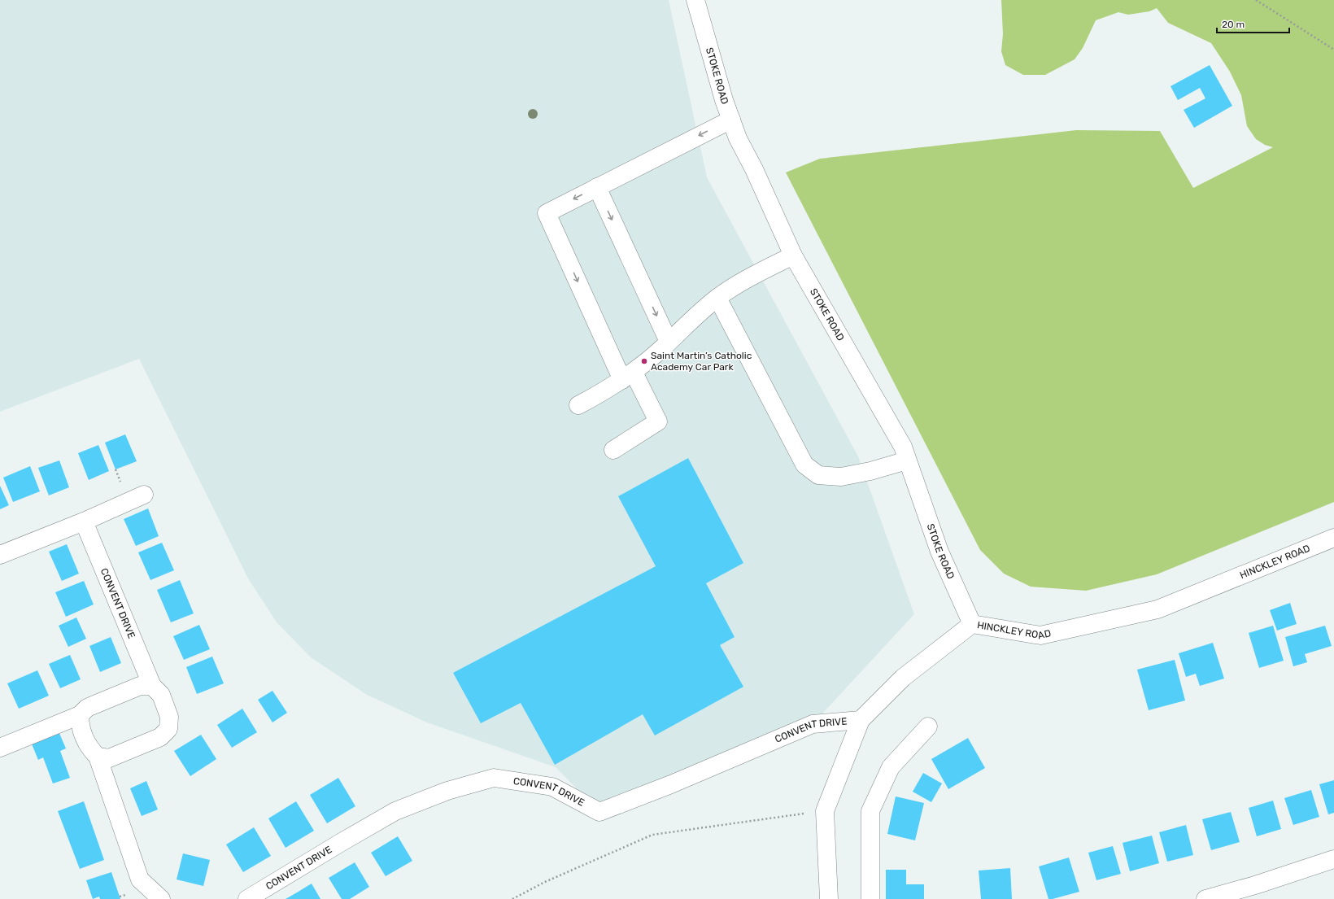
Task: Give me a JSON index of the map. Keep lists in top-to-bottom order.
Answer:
{
  "streets": {
    "street": ["STOKE ROAD", "HINCKLEY ROAD", "CONVENT DRIVE"]
  },
  "crossings": [
    ["STOKE ROAD", "HINCKLEY ROAD"],
    ["HINCKLEY ROAD", "CONVENT DRIVE"]
  ],
  "places": ["Saint Martin’s Catholic Academy Car Park"],
  "scale_bar": "20 m"
}
